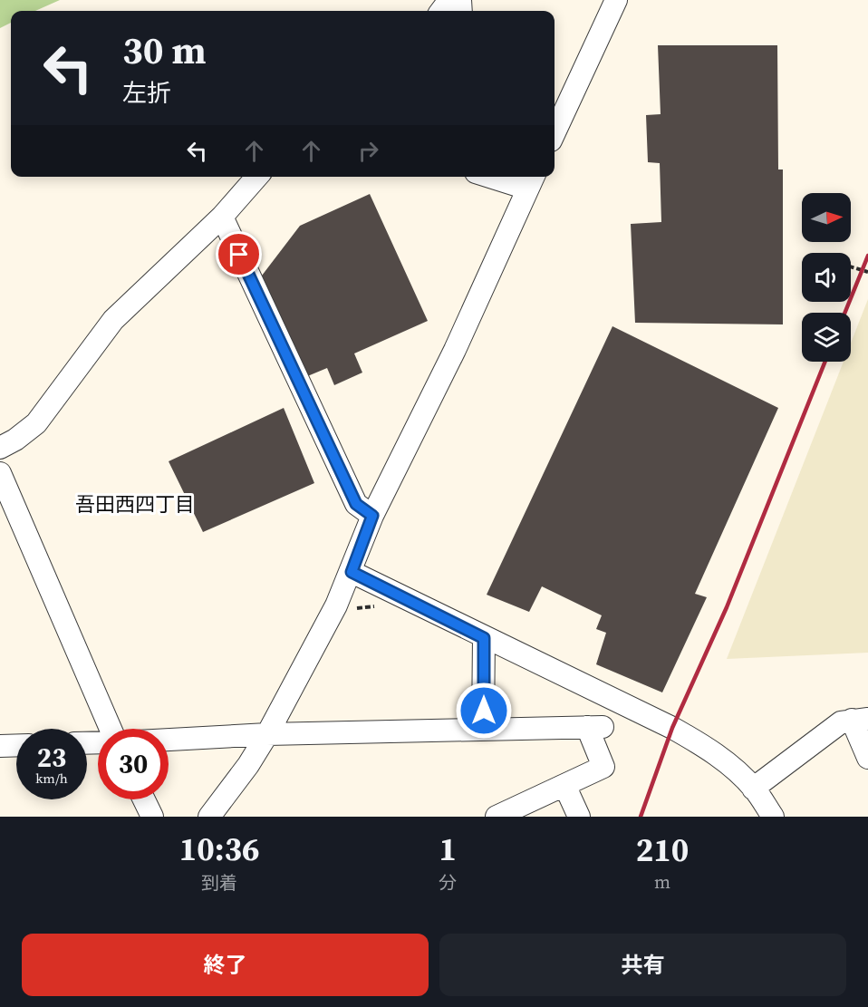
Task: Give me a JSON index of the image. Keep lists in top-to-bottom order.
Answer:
{
  "districts": ["吾田西四丁目"],
  "north": "right",
  "page": {
    "turn": ["30 m", "左折"],
    "speed": "23 km/h",
    "limit": "30",
    "eta": [
      "10:36",
      "到着",
      "1",
      "分",
      "210",
      "m"
    ],
    "buttons": ["終了", "共有"]
  }
}
